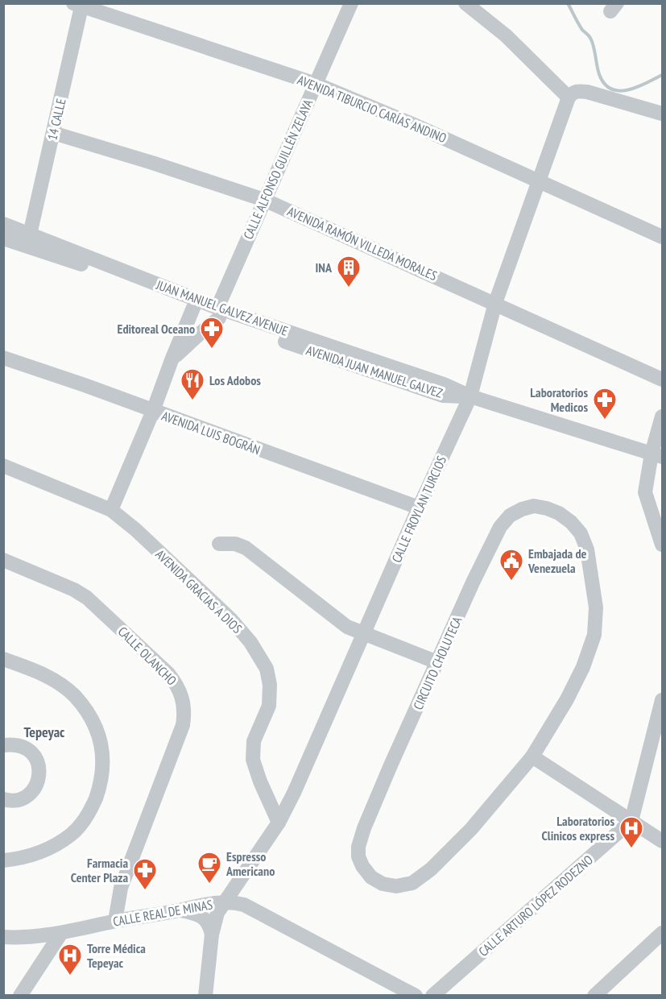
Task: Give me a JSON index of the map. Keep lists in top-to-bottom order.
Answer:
{
  "streets": {
    "street": [
      "AVENIDA TIBURCIO CARÍAS ANDINO",
      "14 CALLE",
      "CALLE ALFONSO GUILLÉN ZELAYA",
      "AVENIDA RAMÓN VILLEDA MORALES",
      "JUAN MANUEL GALVEZ AVENUE",
      "AVENIDA LUIS BOGRÁN",
      "CALLE FROYLAN TURCIOS",
      "AVENIDA GRACIAS A DIOS",
      "CALLE OLANCHO",
      "CIRCUITO CHOLUTECA",
      "CALLE ARTURO LÓPEZ RODEZNO",
      "CALLE REAL DE MINAS"
    ]
  },
  "crossings": [
    ["AVENIDA TIBURCIO CARÍAS ANDINO", "14 CALLE"],
    ["AVENIDA TIBURCIO CARÍAS ANDINO", "CALLE ALFONSO GUILLÉN ZELAYA"],
    ["AVENIDA TIBURCIO CARÍAS ANDINO", "CALLE FROYLAN TURCIOS"],
    ["14 CALLE", "AVENIDA RAMÓN VILLEDA MORALES"],
    ["14 CALLE", "JUAN MANUEL GALVEZ AVENUE"],
    ["CALLE ALFONSO GUILLÉN ZELAYA", "AVENIDA RAMÓN VILLEDA MORALES"],
    ["CALLE ALFONSO GUILLÉN ZELAYA", "JUAN MANUEL GALVEZ AVENUE"],
    ["CALLE ALFONSO GUILLÉN ZELAYA", "AVENIDA LUIS BOGRÁN"],
    ["CALLE ALFONSO GUILLÉN ZELAYA", "AVENIDA GRACIAS A DIOS"],
    ["AVENIDA RAMÓN VILLEDA MORALES", "CALLE FROYLAN TURCIOS"],
    ["JUAN MANUEL GALVEZ AVENUE", "CALLE FROYLAN TURCIOS"],
    ["AVENIDA LUIS BOGRÁN", "CALLE FROYLAN TURCIOS"],
    ["CALLE FROYLAN TURCIOS", "AVENIDA GRACIAS A DIOS"],
    ["CALLE FROYLAN TURCIOS", "CALLE REAL DE MINAS"],
    ["CALLE OLANCHO", "CALLE REAL DE MINAS"]
  ],
  "districts": ["Tepeyac"],
  "places": {
    "building": ["INA"],
    "pharmacy": ["Editoreal Oceano", "Laboratorios Medicos", "Farmacia Center Plaza"],
    "restaurant": ["Los Adobos"],
    "public building": ["Embajada de Venezuela"],
    "hospital": ["Laboratorios Clinicos express", "Torre Médica Tepeyac"],
    "cafe": ["Espresso Americano"]
  }
}
